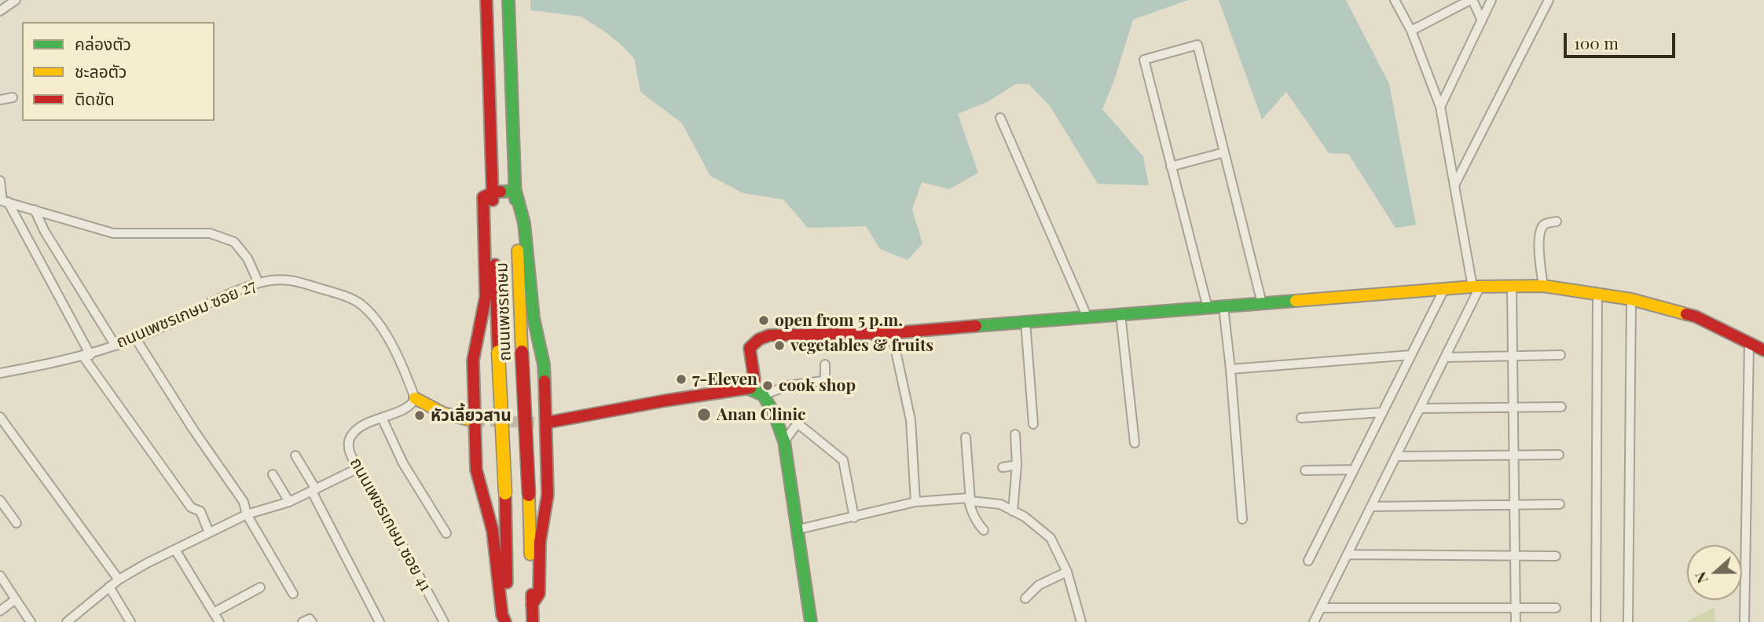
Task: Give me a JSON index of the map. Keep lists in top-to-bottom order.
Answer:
{
  "streets": {
    "main road": ["ถนนเพชรเกษม"],
    "street": ["ถนนเพชรเกษม ซอย 27", "ถนนเพชรเกษม ซอย 41"]
  },
  "crossings": [
    ["ถนนเพชรเกษม ซอย 27", "ถนนเพชรเกษม ซอย 41"]
  ],
  "places": [
    "open from 5 p.m.",
    "vegetables & fruits",
    "7-Eleven",
    "cook shop",
    "Anan Clinic",
    "หัวเลี้ยวสาน"
  ],
  "legend": ["คล่องตัว", "ชะลอตัว", "ติดขัด"],
  "scale_bar": "100 m",
  "north": "left"
}
